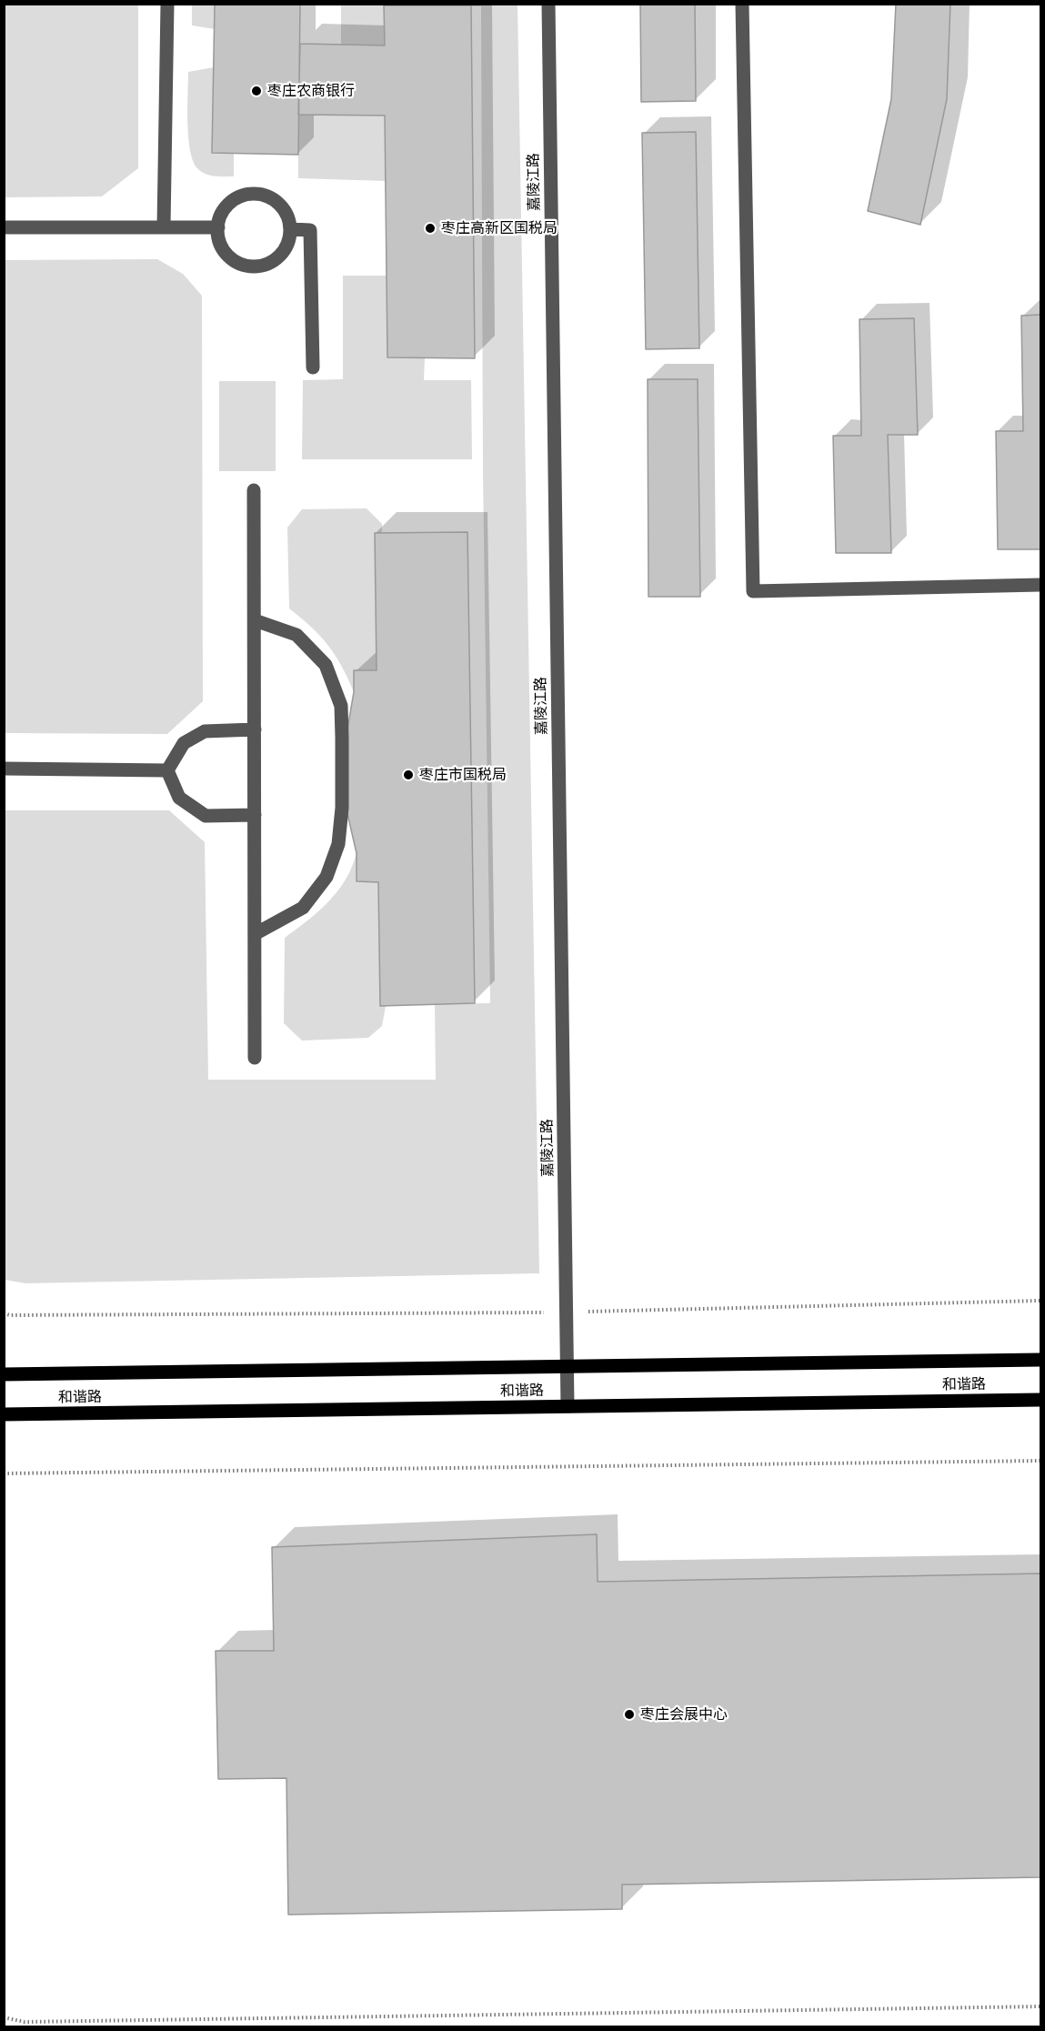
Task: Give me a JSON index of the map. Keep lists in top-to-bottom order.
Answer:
{
  "streets": {
    "main road": ["和谐路"],
    "street": ["嘉陵江路"]
  },
  "crossings": [
    ["嘉陵江路", "和谐路"]
  ],
  "places": [
    "枣庄农商银行",
    "枣庄高新区国税局",
    "枣庄市国税局",
    "枣庄会展中心"
  ]
}
